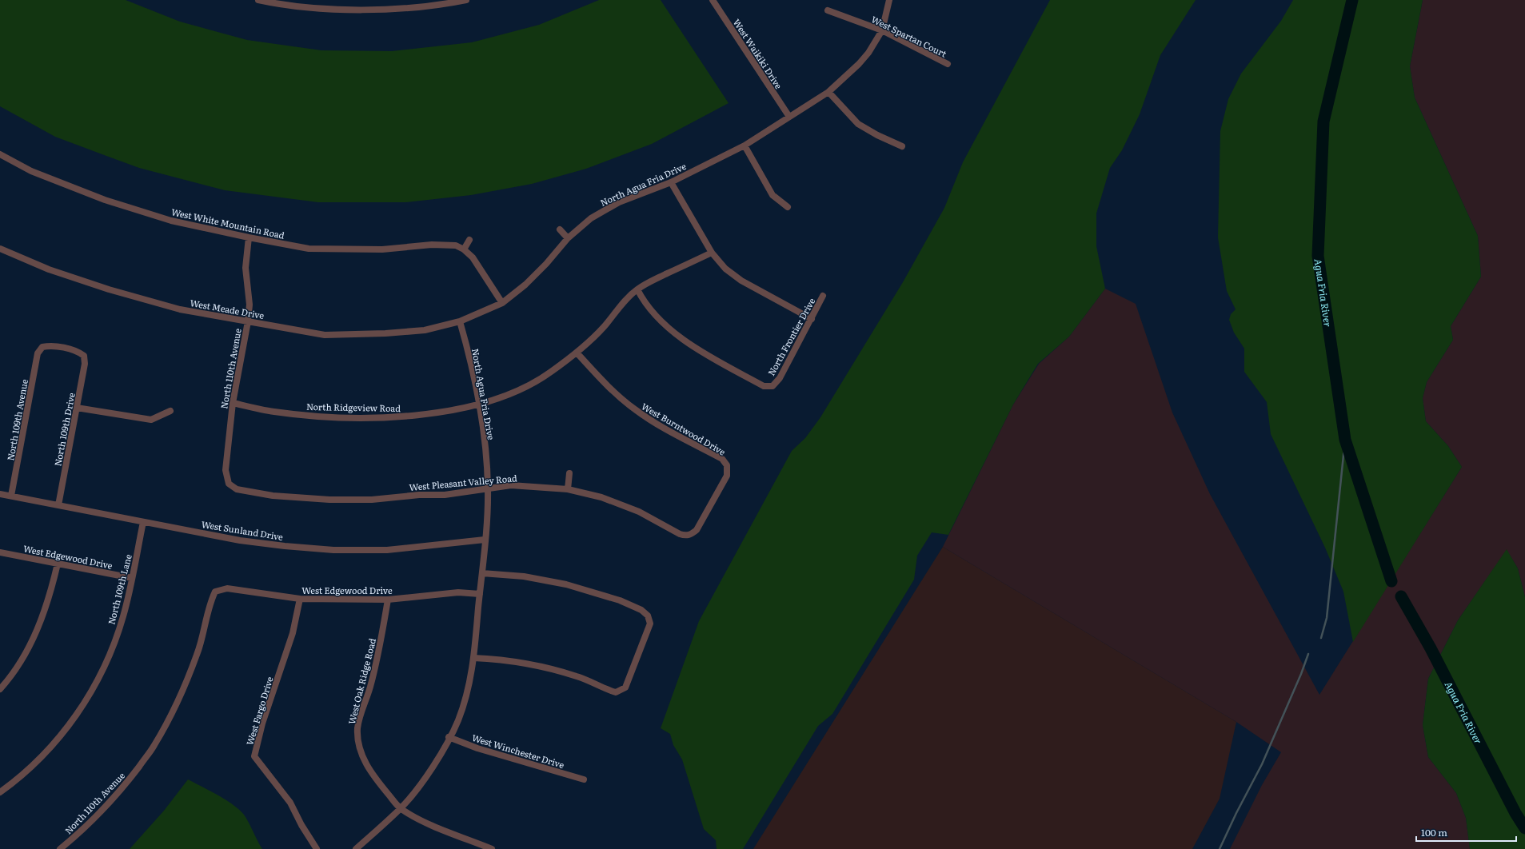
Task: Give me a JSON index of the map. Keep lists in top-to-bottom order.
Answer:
{
  "streets": {
    "street": [
      "West Spartan Court",
      "West Waikiki Drive",
      "North Agua Fria Drive",
      "West White Mountain Road",
      "West Meade Drive",
      "North Frontier Drive",
      "North 110th Avenue",
      "North Ridgeview Road",
      "North 109th Avenue",
      "West Burntwood Drive",
      "North 109th Drive",
      "West Pleasant Valley Road",
      "West Sunland Drive",
      "West Edgewood Drive",
      "North 109th Lane",
      "West Oak Ridge Road",
      "West Fargo Drive",
      "West Winchester Drive"
    ]
  },
  "crossings": [
    ["West Spartan Court", "North Agua Fria Drive"],
    ["West Waikiki Drive", "North Agua Fria Drive"],
    ["North Agua Fria Drive", "West White Mountain Road"],
    ["North Agua Fria Drive", "West Meade Drive"],
    ["North Agua Fria Drive", "North Ridgeview Road"],
    ["North Agua Fria Drive", "West Pleasant Valley Road"],
    ["North Agua Fria Drive", "West Sunland Drive"],
    ["North Agua Fria Drive", "West Edgewood Drive"],
    ["North Agua Fria Drive", "West Oak Ridge Road"],
    ["North Agua Fria Drive", "West Winchester Drive"],
    ["West White Mountain Road", "North 110th Avenue"],
    ["West Meade Drive", "North 110th Avenue"],
    ["North Frontier Drive", "North Ridgeview Road"],
    ["North 110th Avenue", "North Ridgeview Road"],
    ["North 110th Avenue", "West Pleasant Valley Road"],
    ["North 110th Avenue", "West Edgewood Drive"],
    ["North Ridgeview Road", "West Burntwood Drive"],
    ["North 109th Avenue", "North 109th Drive"],
    ["North 109th Avenue", "West Sunland Drive"],
    ["West Burntwood Drive", "West Pleasant Valley Road"],
    ["North 109th Drive", "West Sunland Drive"],
    ["West Sunland Drive", "North 109th Lane"],
    ["West Edgewood Drive", "North 109th Lane"],
    ["West Edgewood Drive", "West Oak Ridge Road"],
    ["West Edgewood Drive", "West Fargo Drive"]
  ],
  "water": ["Agua Fria River"],
  "scale_bar": "100 m"
}
